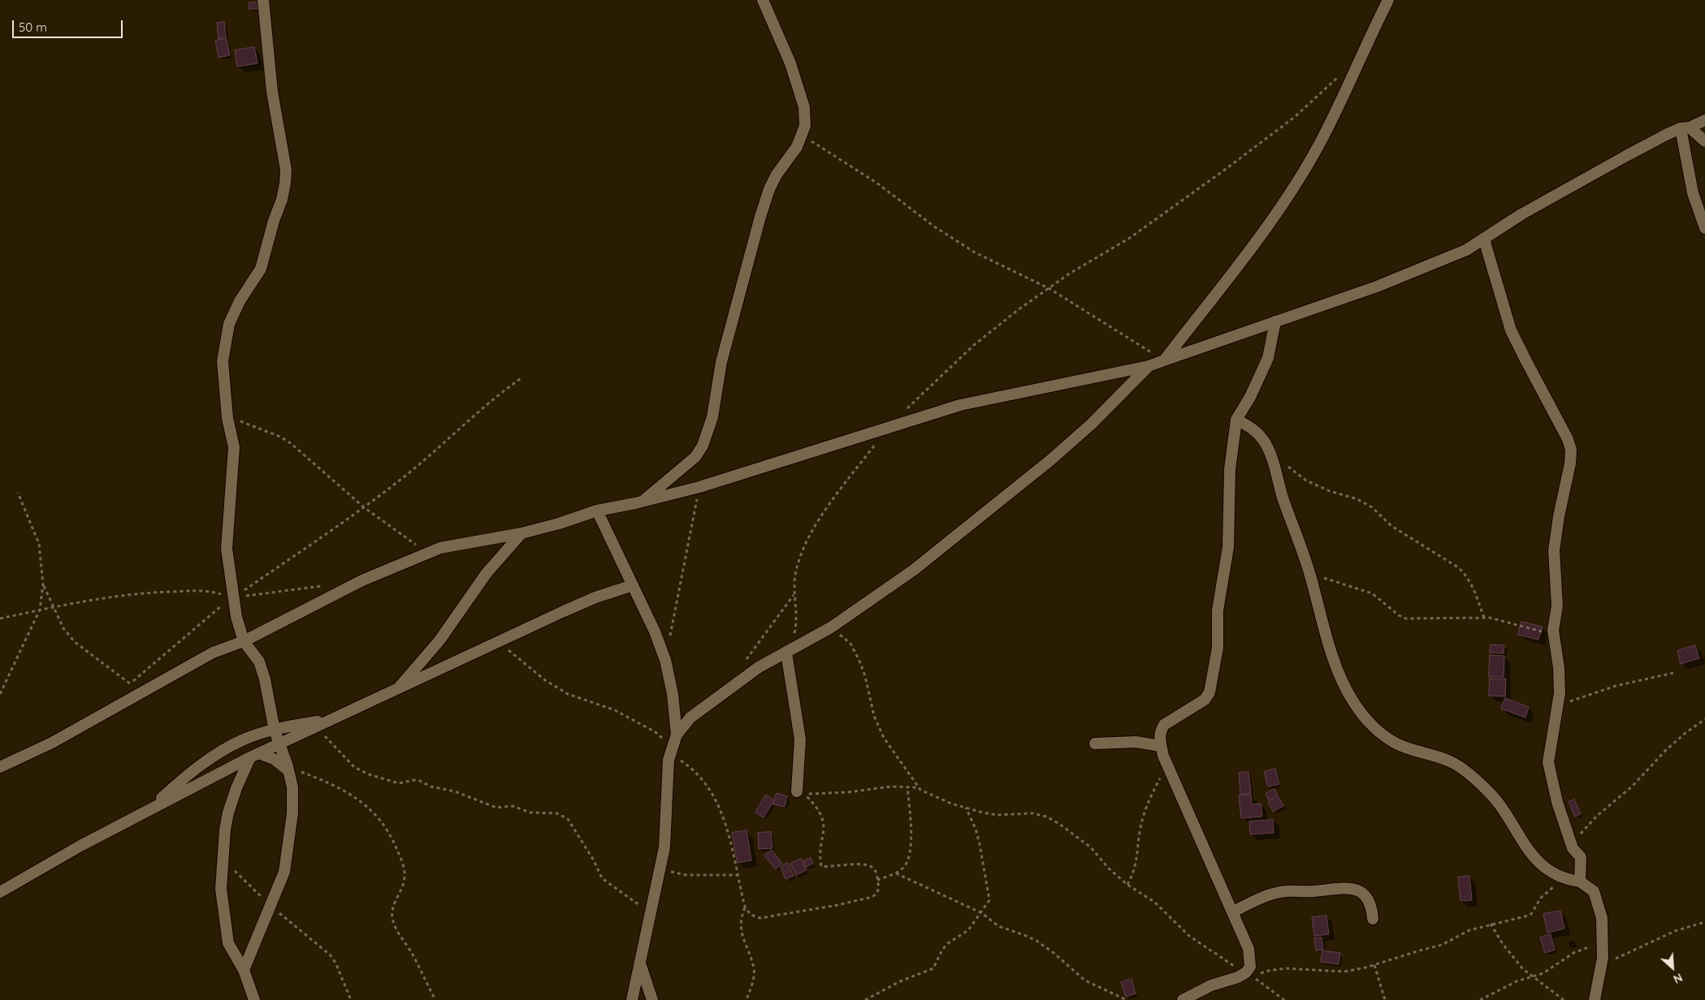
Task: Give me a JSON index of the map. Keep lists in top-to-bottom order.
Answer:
{
  "scale_bar": "50 m",
  "north": "bottom right"
}
